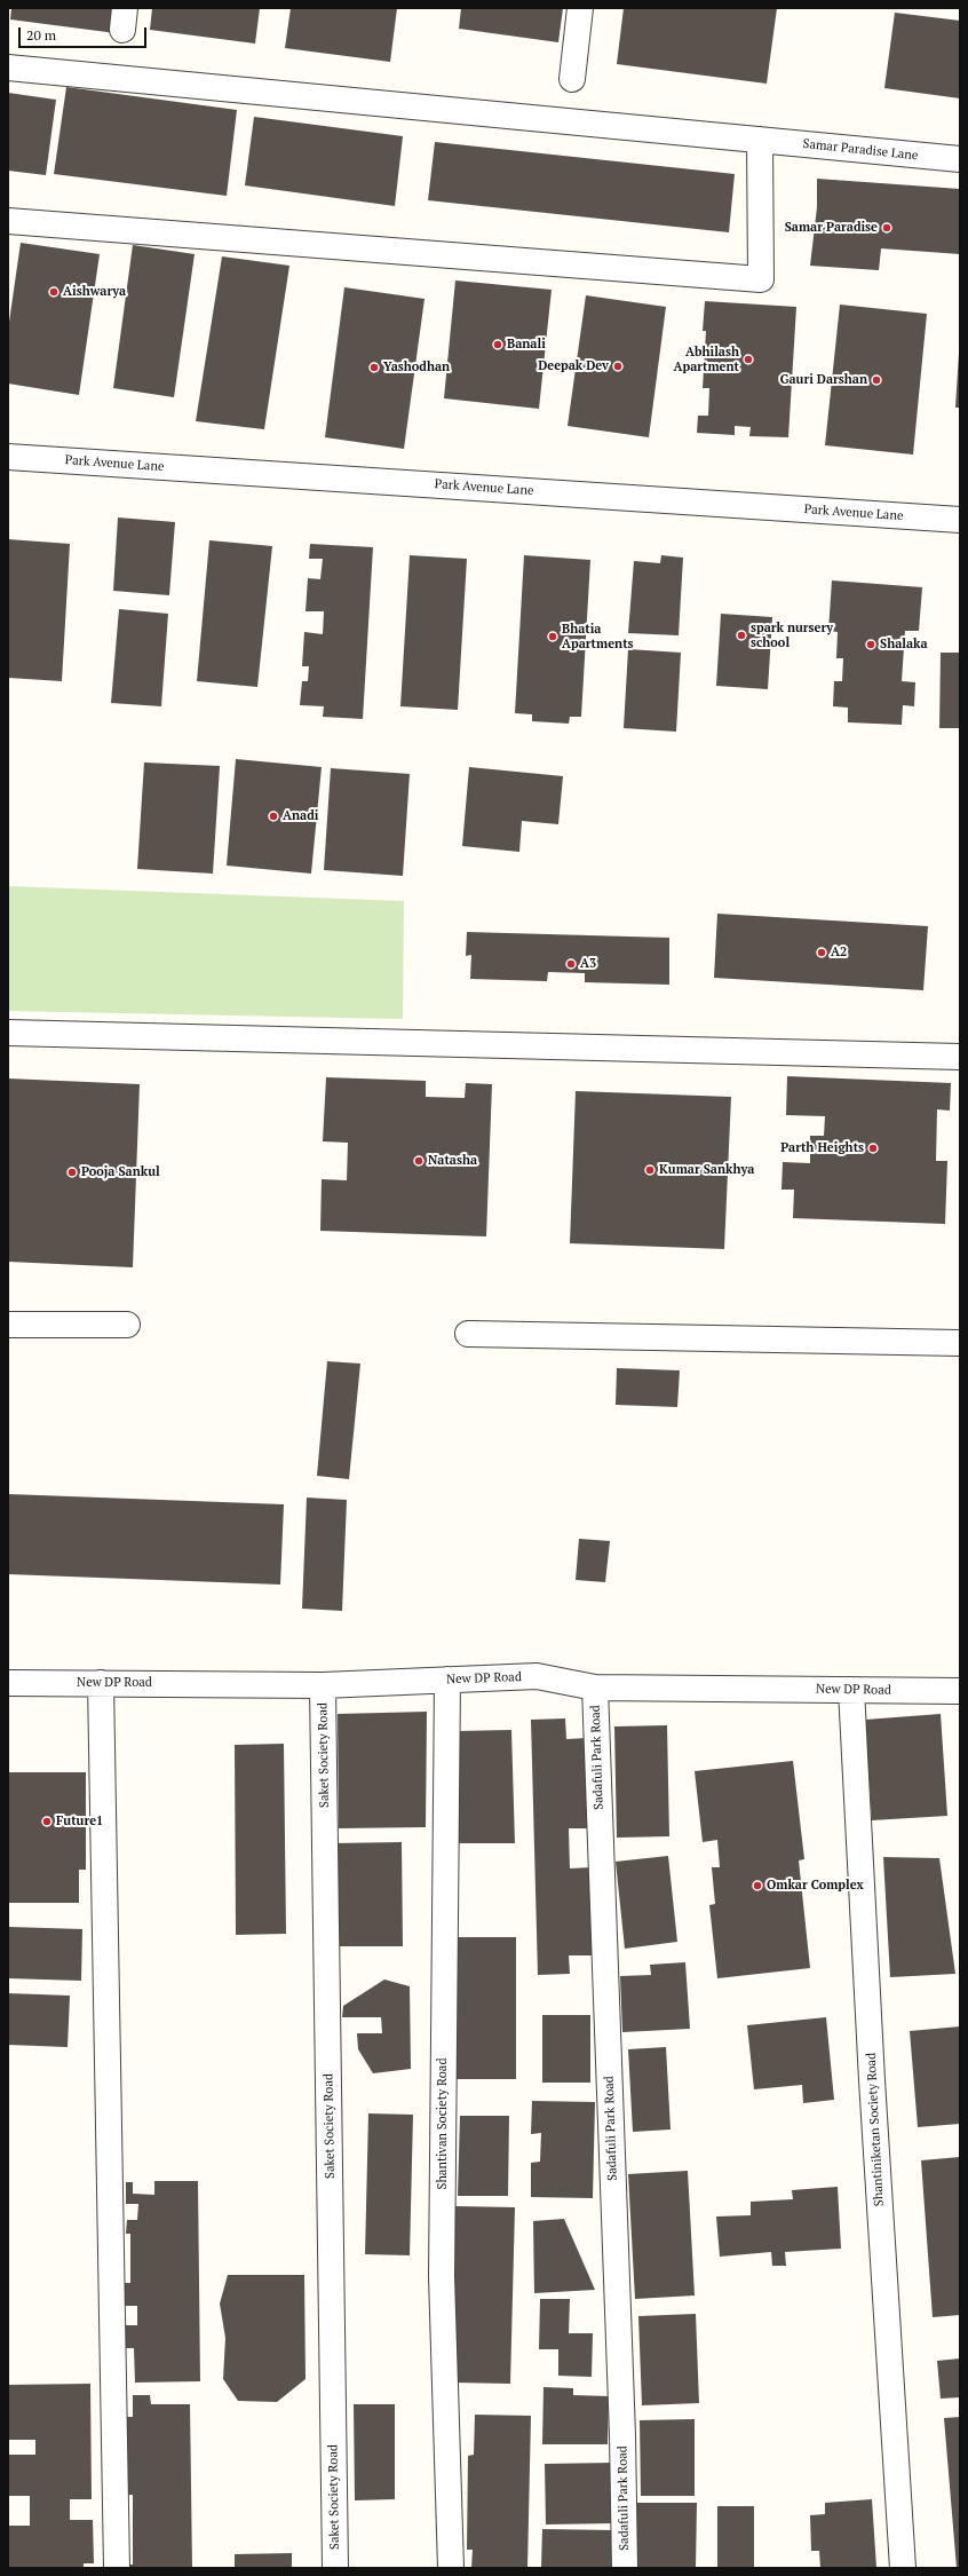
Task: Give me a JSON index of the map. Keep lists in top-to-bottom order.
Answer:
{
  "streets": {
    "street": [
      "Samar Paradise Lane",
      "Park Avenue Lane",
      "New DP Road",
      "Saket Society Road",
      "Sadafuli Park Road",
      "Shantivan Society Road",
      "Shantiniketan Society Road"
    ]
  },
  "crossings": [
    ["New DP Road", "Saket Society Road"],
    ["New DP Road", "Sadafuli Park Road"],
    ["New DP Road", "Shantivan Society Road"],
    ["New DP Road", "Shantiniketan Society Road"]
  ],
  "places": [
    "Samar Paradise",
    "Aishwarya",
    "Banali",
    "Abhilash Apartment",
    "Deepak Dev",
    "Yashodhan",
    "Gauri Darshan",
    "spark nursery school",
    "Bhatia Apartments",
    "Shalaka",
    "Anadi",
    "A2",
    "A3",
    "Parth Heights",
    "Natasha",
    "Kumar Sankhya",
    "Pooja Sankul",
    "Future1",
    "Omkar Complex"
  ],
  "scale_bar": "20 m"
}
